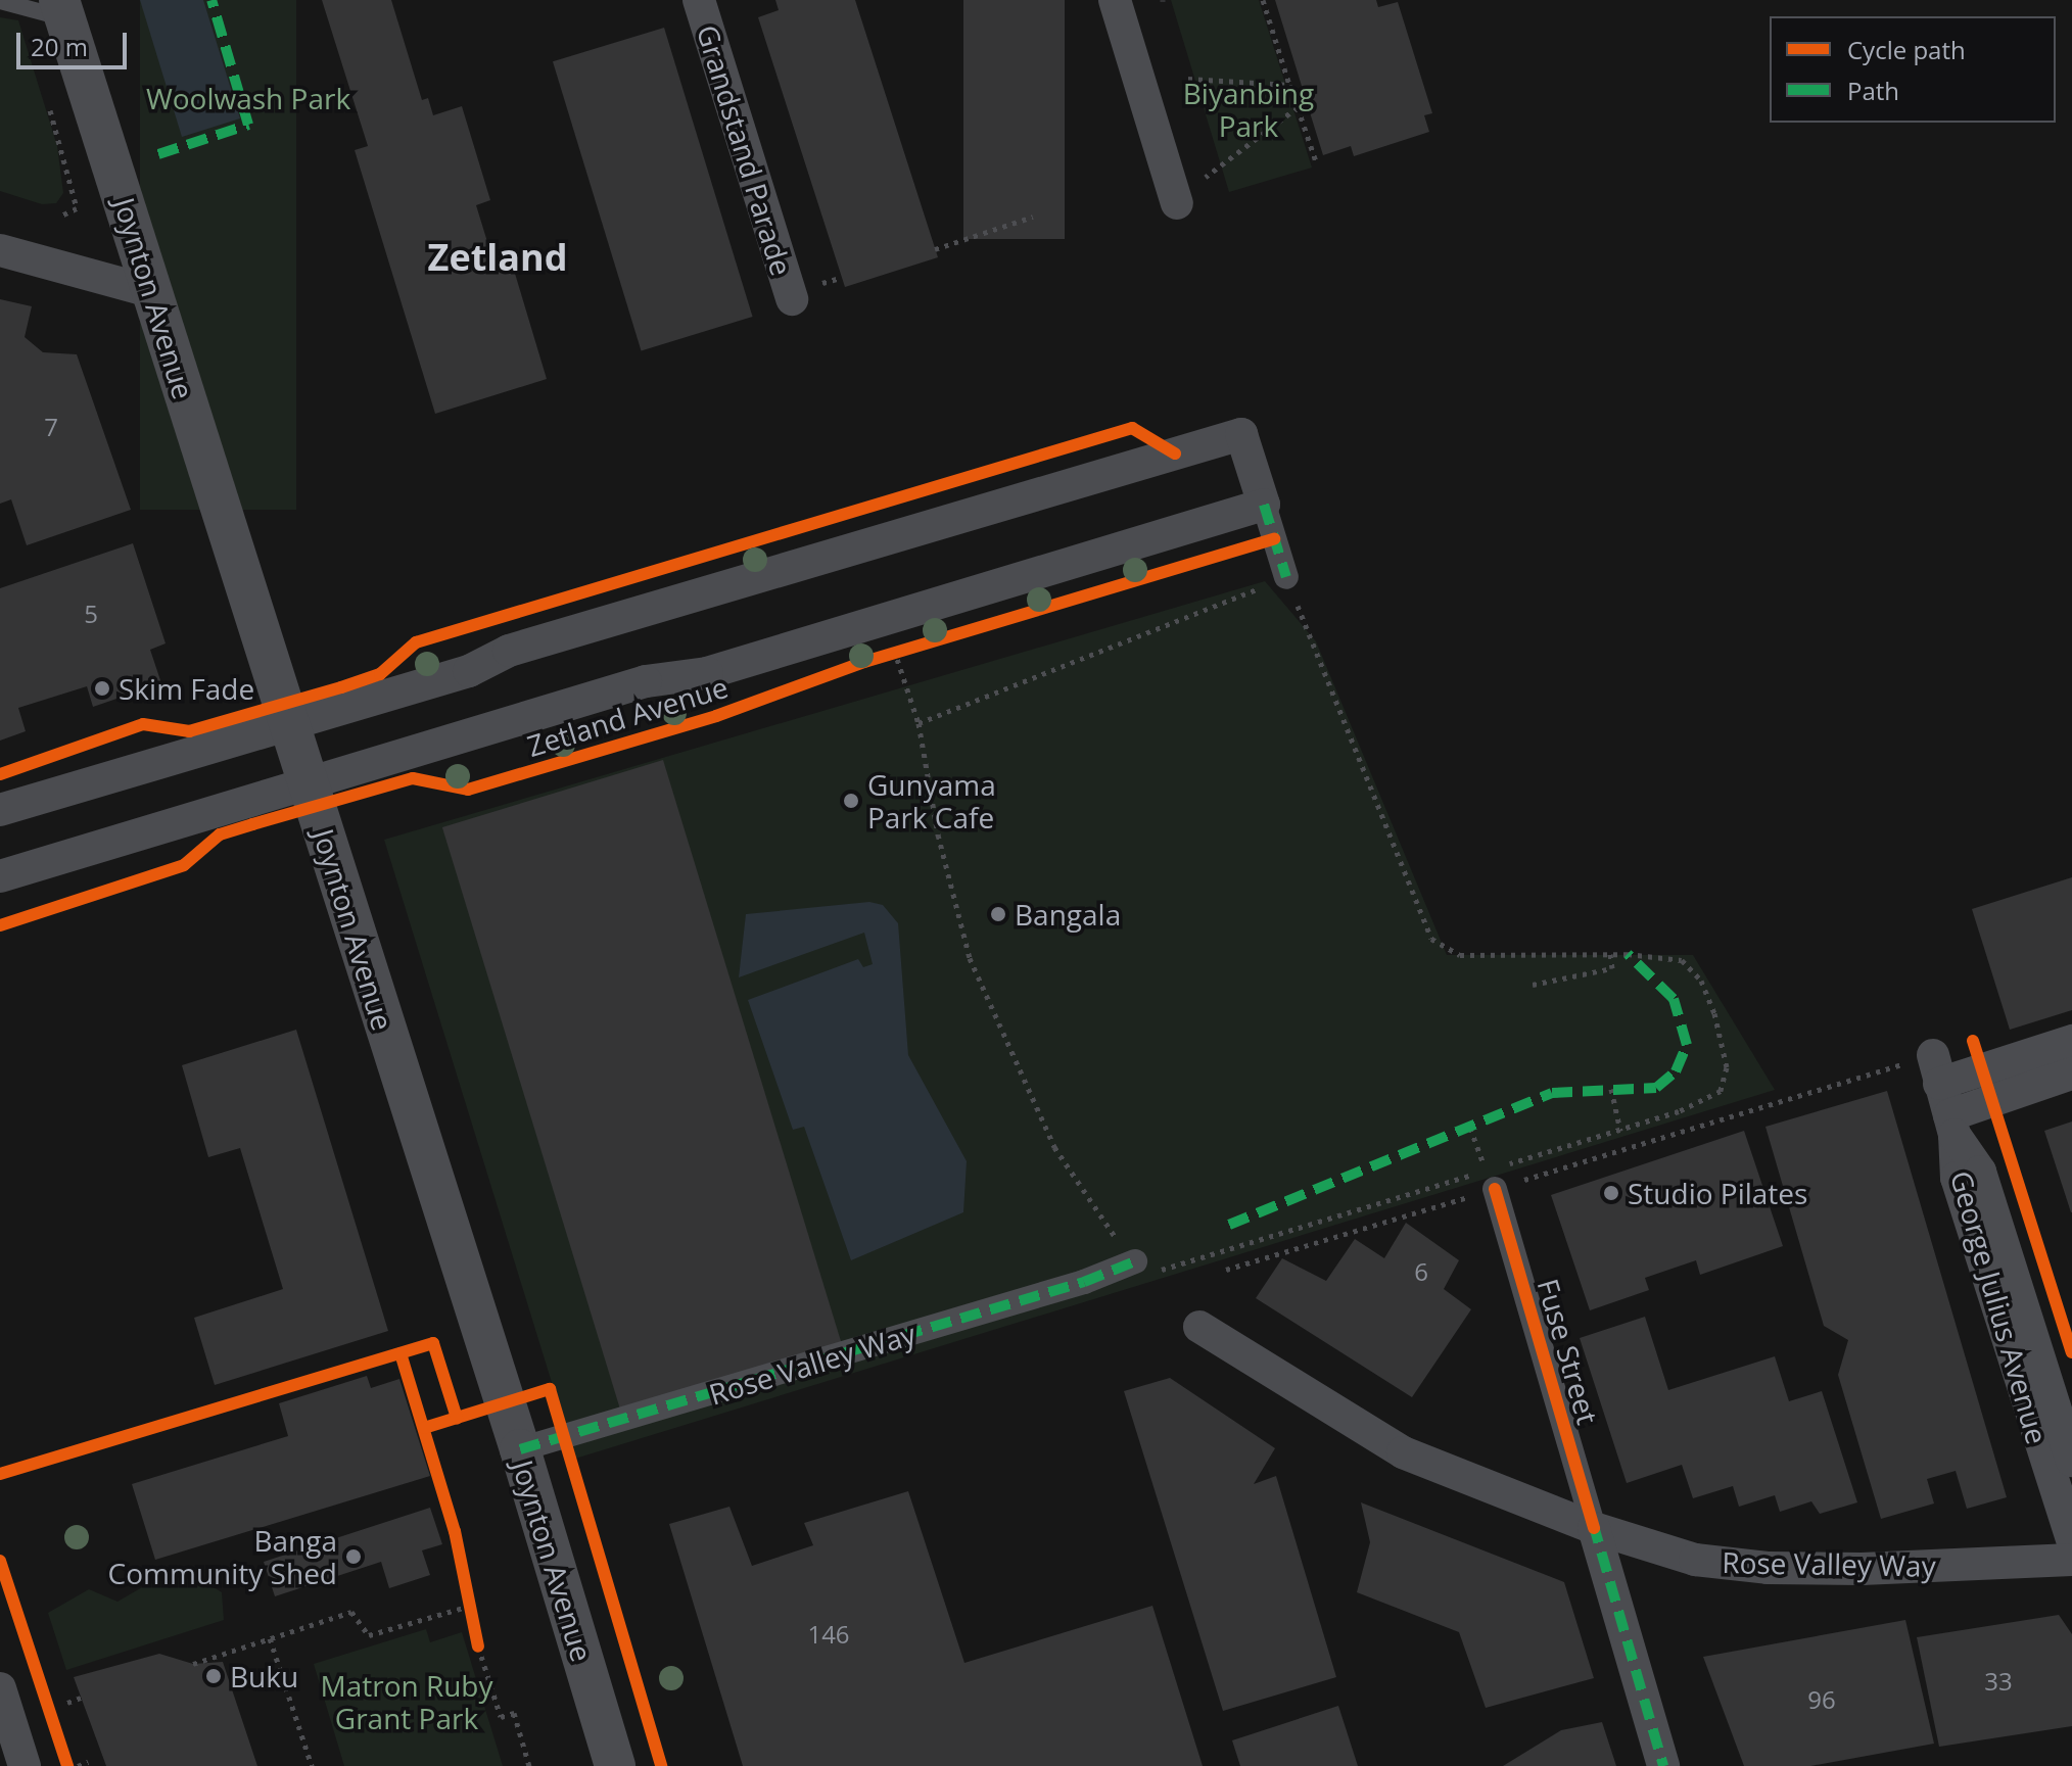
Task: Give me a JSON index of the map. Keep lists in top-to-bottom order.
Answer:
{
  "streets": {
    "street": [
      "Grandstand Parade",
      "Joynton Avenue",
      "Zetland Avenue",
      "George Julius Avenue",
      "Fuse Street",
      "Rose Valley Way"
    ]
  },
  "crossings": [
    ["Joynton Avenue", "Zetland Avenue"],
    ["Joynton Avenue", "Rose Valley Way"],
    ["Fuse Street", "Rose Valley Way"]
  ],
  "districts": ["Zetland"],
  "parks": ["Biyanbing Park", "Woolwash Park", "Matron Ruby Grant Park"],
  "places": [
    "Skim Fade",
    "Gunyama Park Cafe",
    "Bangala",
    "Studio Pilates",
    "Banga Community Shed",
    "Buku"
  ],
  "house_numbers": [
    "7",
    "5",
    "6",
    "146",
    "33",
    "96"
  ],
  "legend": ["Cycle path", "Path"],
  "scale_bar": "20 m"
}
